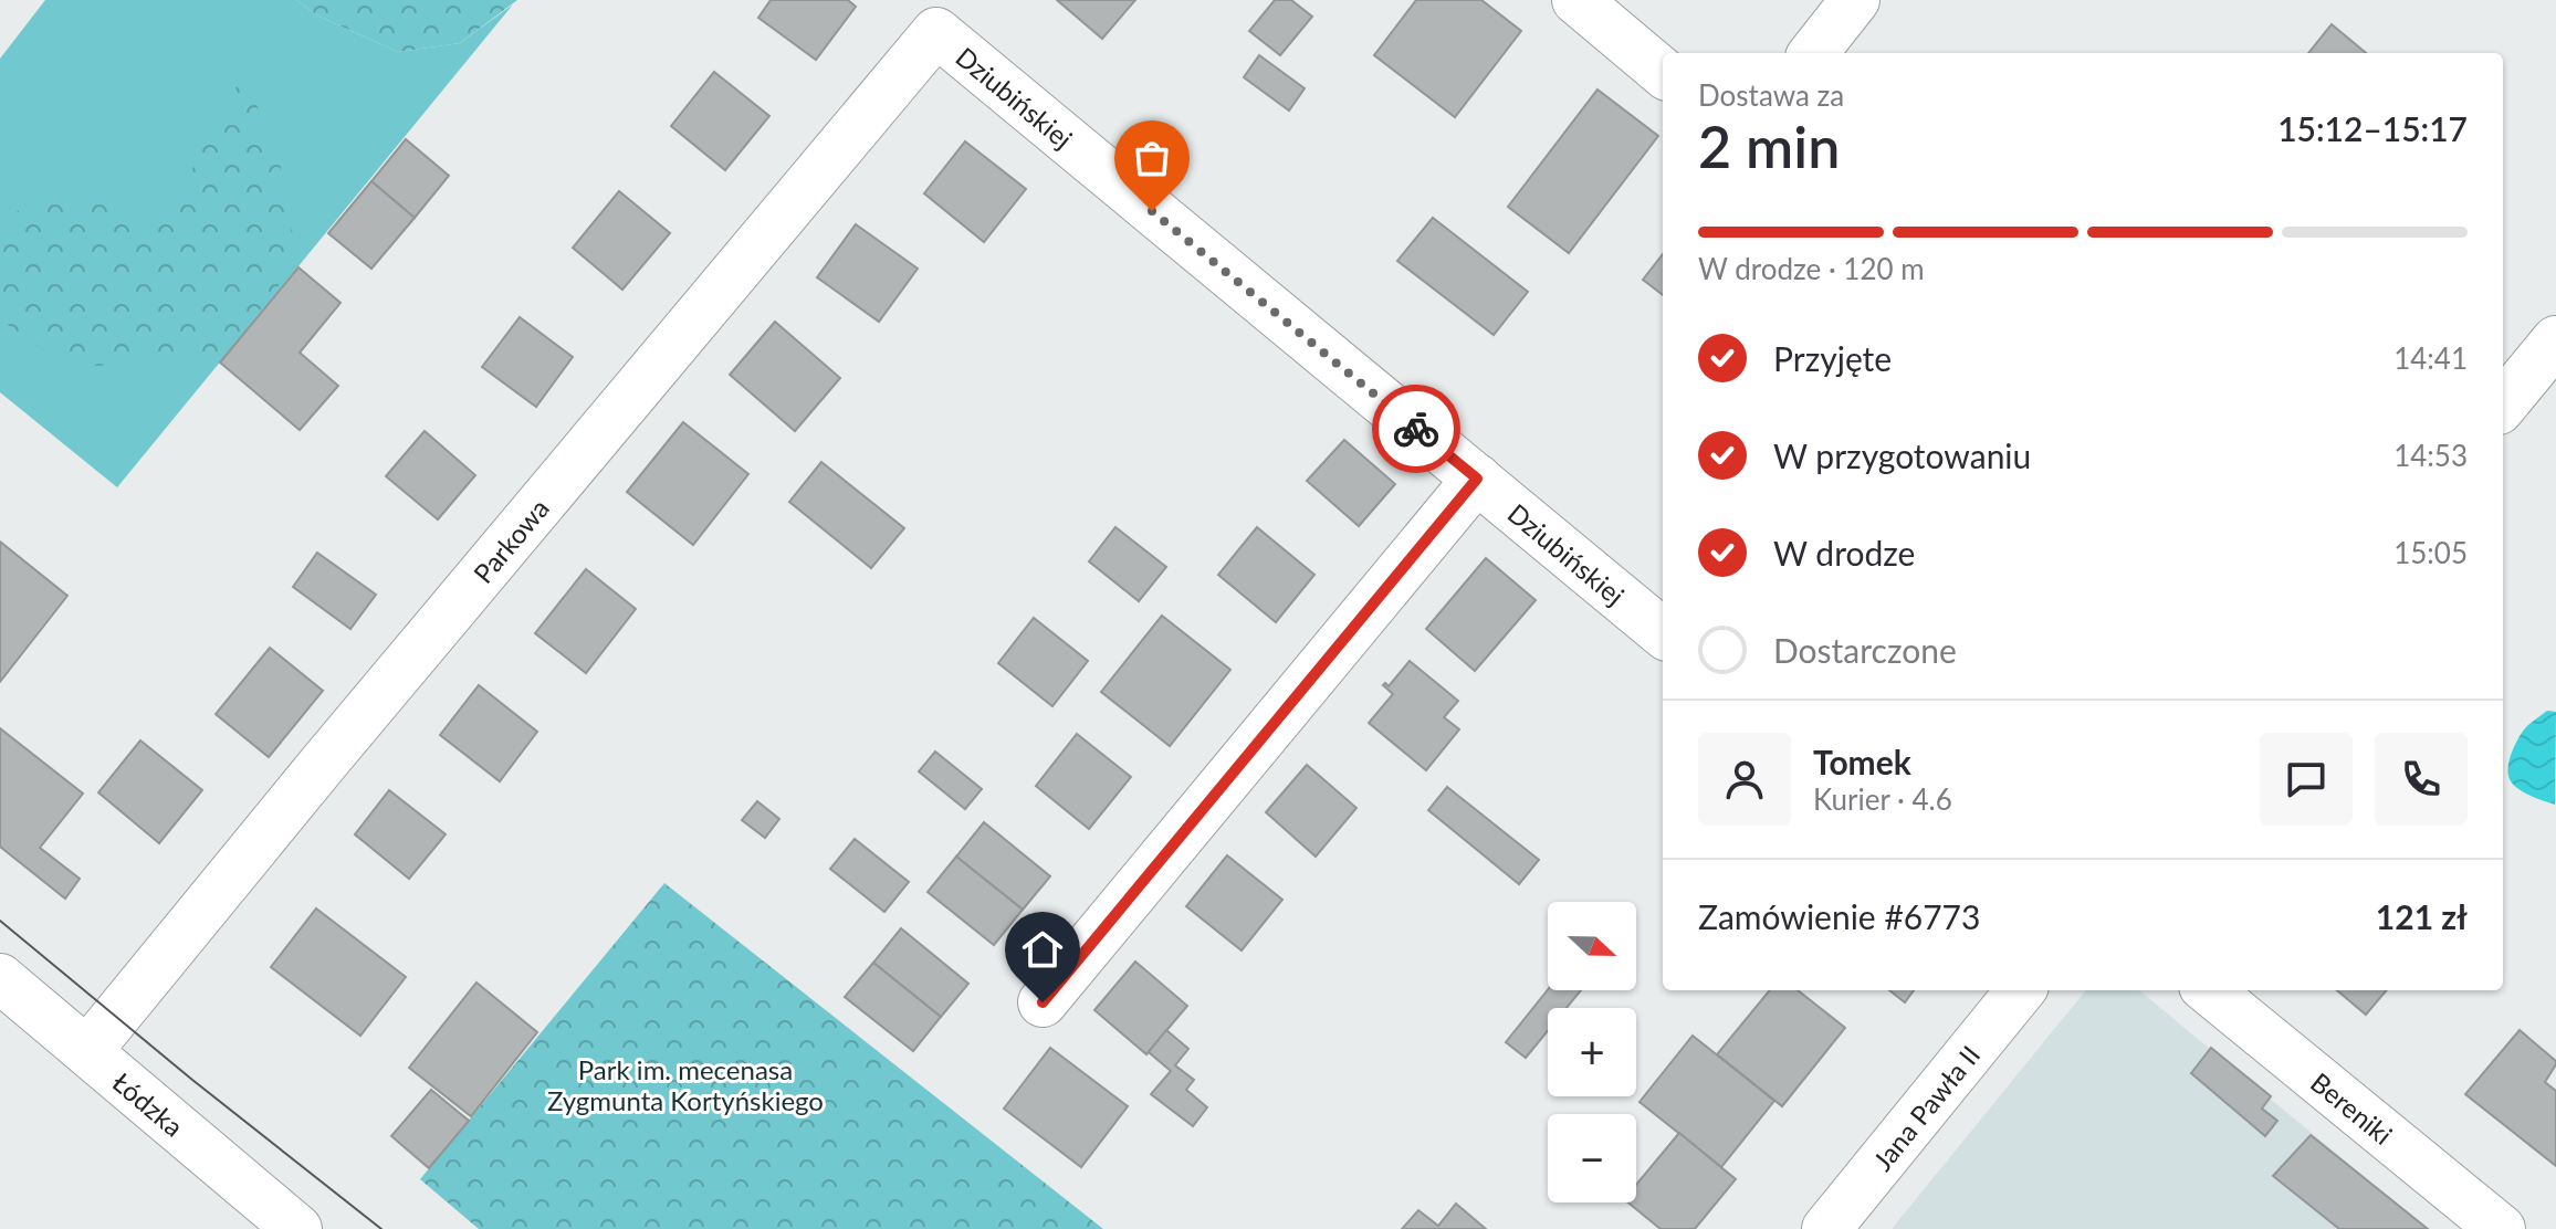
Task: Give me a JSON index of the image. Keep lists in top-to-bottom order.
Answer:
{
  "streets": {
    "street": [
      "Dziubińskiej",
      "Parkowa",
      "Łódzka",
      "Jana Pawła II",
      "Bereniki"
    ]
  },
  "crossings": [
    ["Dziubińskiej", "Parkowa"],
    ["Parkowa", "Łódzka"]
  ],
  "parks": ["Park im. mecenasa Zygmunta Kortyńskiego"],
  "north": "right",
  "page": {
    "heading": ["2 min", "Dostawa za", "15:12–15:17"],
    "panel": [
      "Tomek",
      "Kurier · 4.6",
      "Zamówienie #6773",
      "121 zł"
    ],
    "bar": "W drodze · 120 m",
    "list": [
      ["Przyjęte", "14:41"],
      ["W przygotowaniu", "14:53"],
      ["W drodze", "15:05"],
      "Dostarczone"
    ],
    "map_buttons": ["+", "−"]
  }
}
